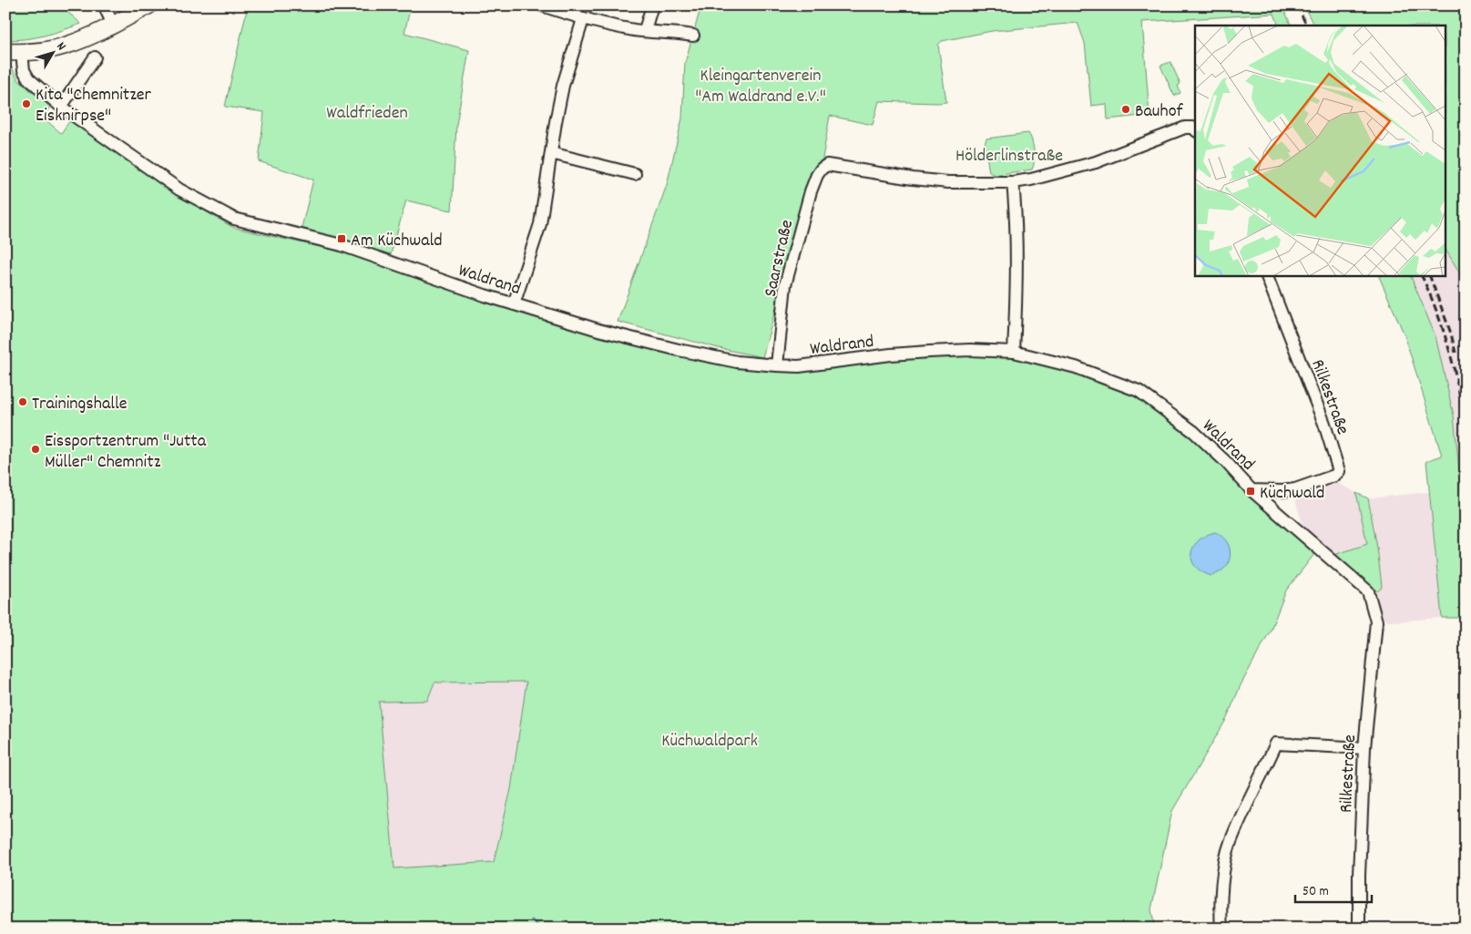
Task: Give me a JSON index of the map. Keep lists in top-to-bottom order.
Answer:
{
  "streets": {
    "street": ["Saarstraße", "Waldrand", "Rilkestraße"]
  },
  "crossings": [
    ["Saarstraße", "Waldrand"],
    ["Waldrand", "Rilkestraße"]
  ],
  "parks": [
    "Kleingartenverein \"Am Waldrand e.V.\"",
    "Waldfrieden",
    "Hölderlinstraße",
    "Küchwaldpark"
  ],
  "places": {
    "other": [
      "Kita \"Chemnitzer Eisknirpse\"",
      "Bauhof",
      "Trainingshalle",
      "Eissportzentrum \"Jutta Müller\" Chemnitz"
    ],
    "transit": ["Am Küchwald", "Küchwald"]
  },
  "scale_bar": "50 m",
  "north": "top right"
}
